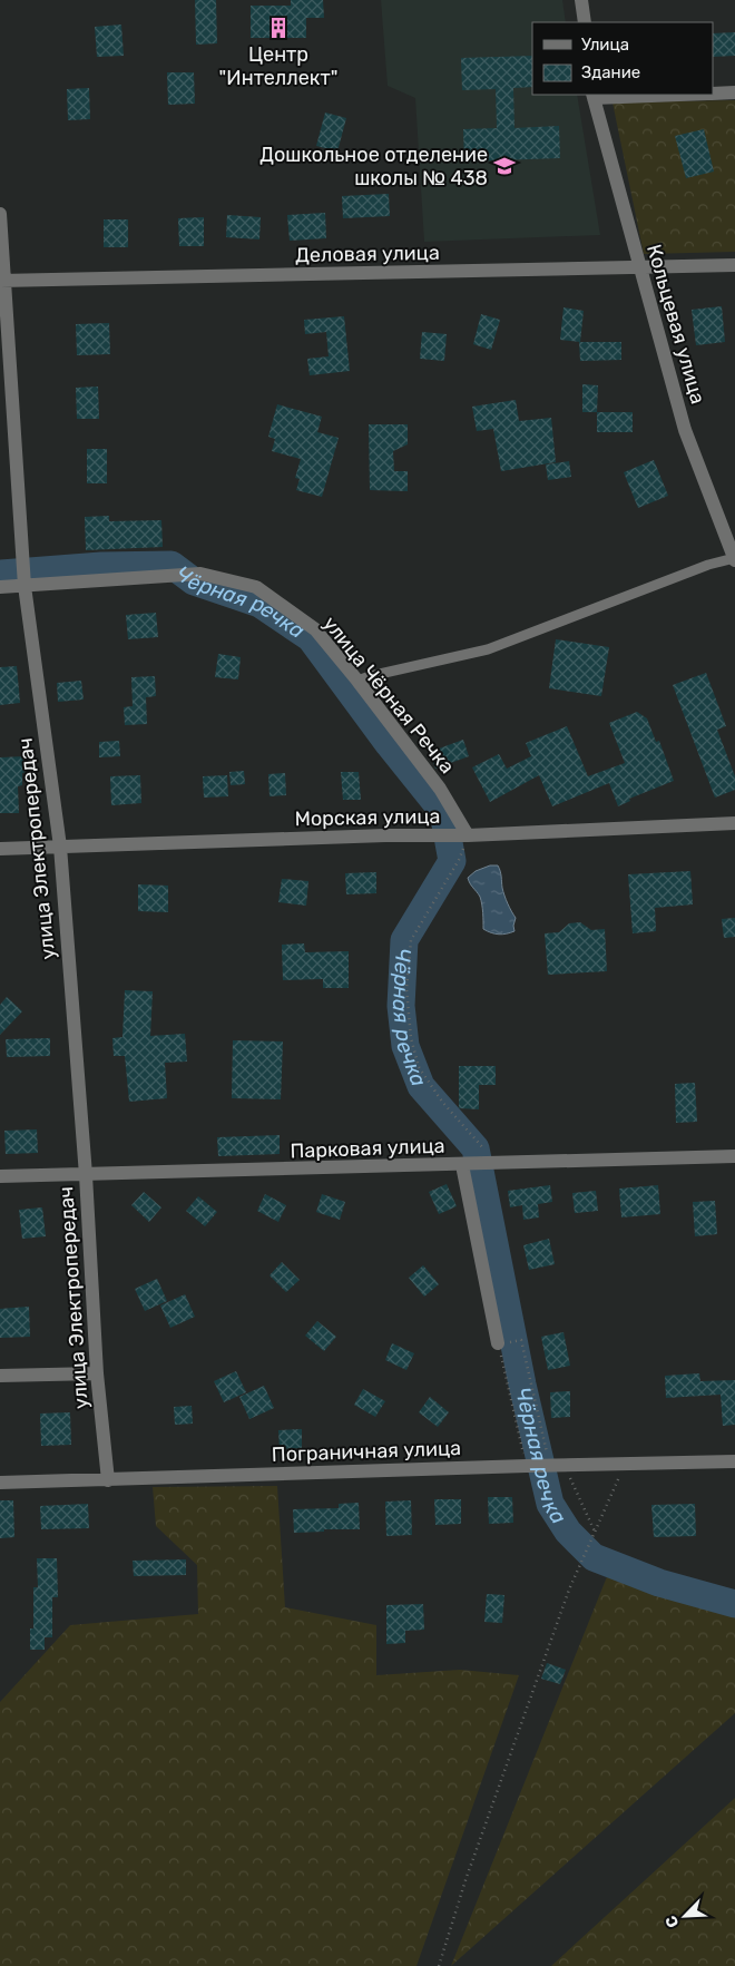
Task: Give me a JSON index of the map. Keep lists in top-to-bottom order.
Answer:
{
  "streets": {
    "street": [
      "Деловая улица",
      "Кольцевая улица",
      "улица Чёрная Речка",
      "Морская улица",
      "улица Электропередач",
      "Парковая улица",
      "Пограничная улица"
    ]
  },
  "crossings": [
    ["Деловая улица", "Кольцевая улица"],
    ["Деловая улица", "улица Электропередач"],
    ["улица Чёрная Речка", "Морская улица"],
    ["улица Чёрная Речка", "улица Электропередач"],
    ["Морская улица", "улица Электропередач"],
    ["улица Электропередач", "Парковая улица"],
    ["улица Электропередач", "Пограничная улица"]
  ],
  "water": ["Чёрная речка"],
  "places": {
    "building": ["Центр \"Интеллект\""],
    "school or university": ["Дошкольное отделение школы № 438"]
  },
  "legend": ["Улица", "Здание"],
  "north": "bottom left"
}
